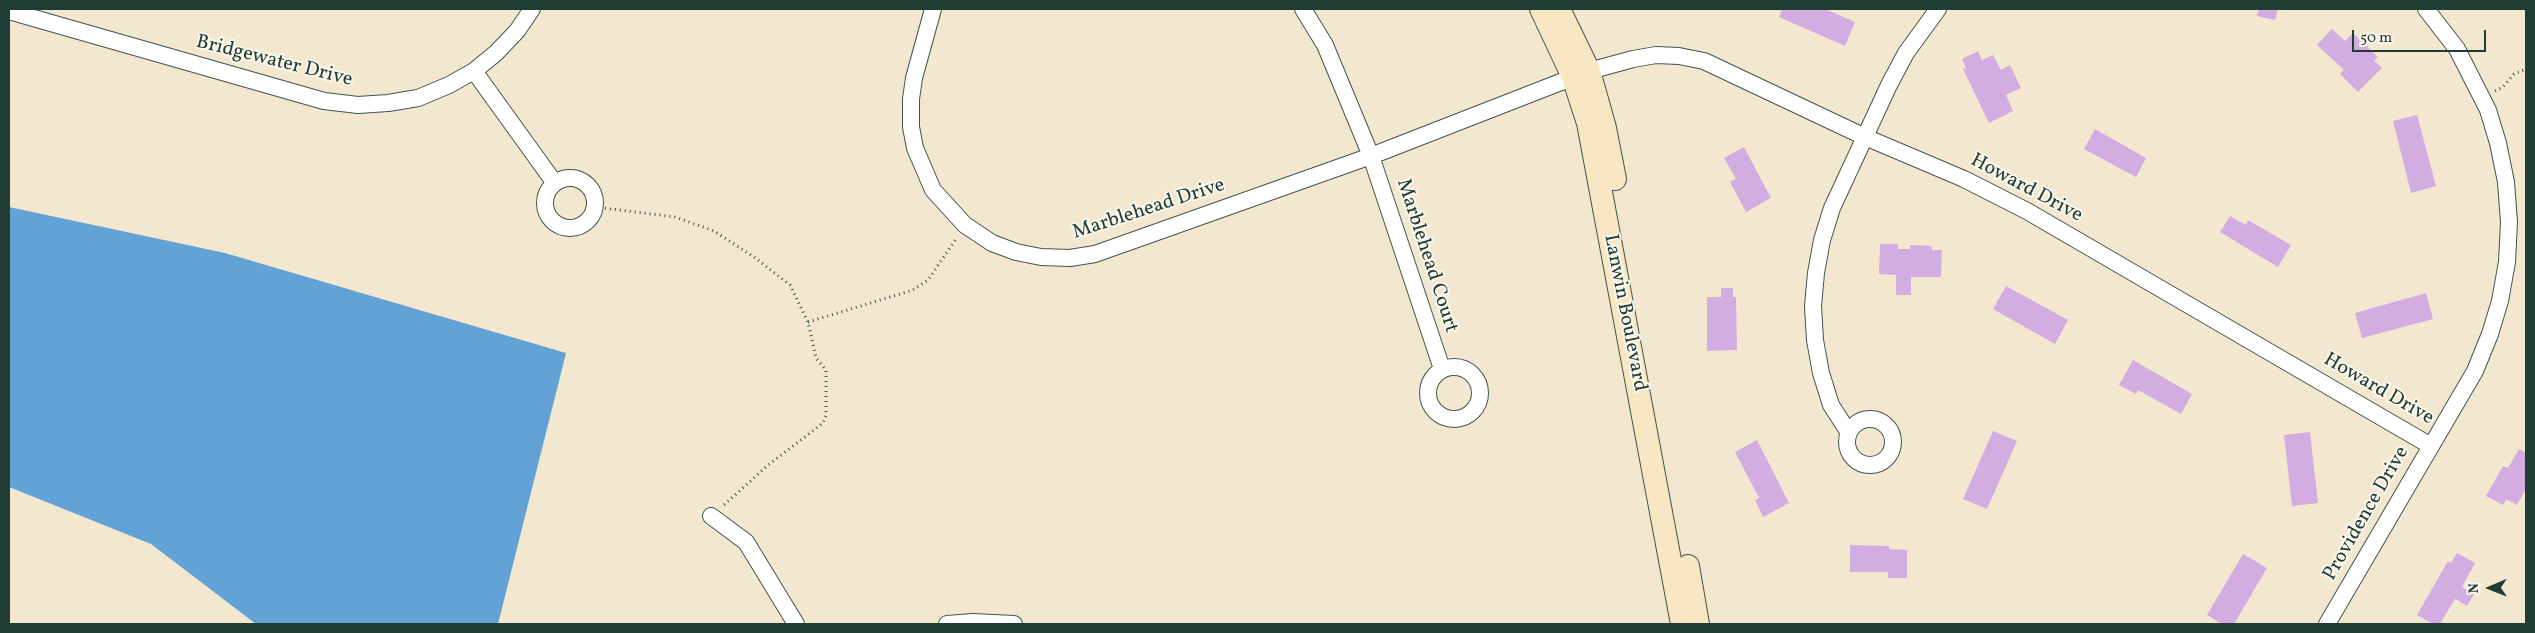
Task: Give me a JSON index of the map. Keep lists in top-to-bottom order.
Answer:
{
  "streets": {
    "street": [
      "Bridgewater Drive",
      "Howard Drive",
      "Marblehead Drive",
      "Marblehead Court",
      "Lanwin Boulevard",
      "Providence Drive"
    ]
  },
  "crossings": [
    ["Howard Drive", "Marblehead Drive"],
    ["Howard Drive", "Lanwin Boulevard"],
    ["Howard Drive", "Providence Drive"],
    ["Marblehead Drive", "Marblehead Court"],
    ["Marblehead Drive", "Lanwin Boulevard"]
  ],
  "scale_bar": "50 m",
  "north": "left"
}
